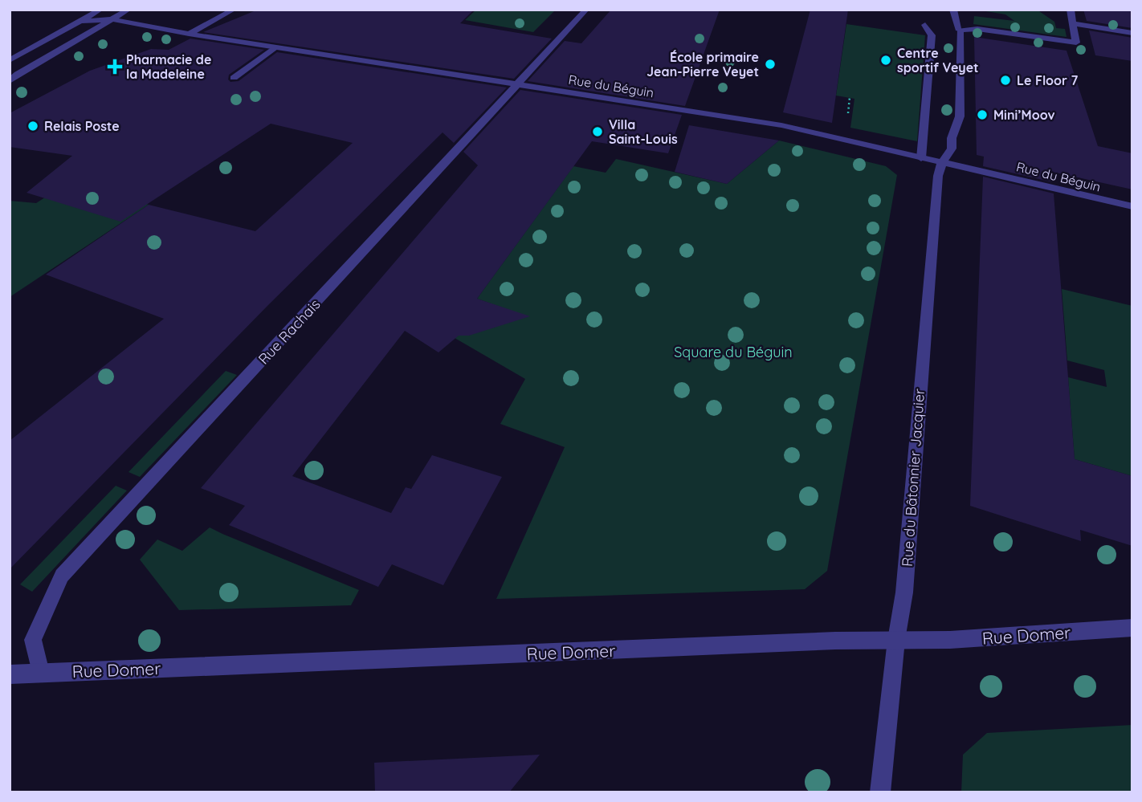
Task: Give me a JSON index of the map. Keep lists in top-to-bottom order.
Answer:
{
  "streets": {
    "street": [
      "Rue du Béguin",
      "Rue Rachais",
      "Rue du Bâtonnier Jacquier",
      "Rue Domer"
    ]
  },
  "crossings": [
    ["Rue du Béguin", "Rue Rachais"],
    ["Rue du Béguin", "Rue du Bâtonnier Jacquier"],
    ["Rue Rachais", "Rue Domer"],
    ["Rue du Bâtonnier Jacquier", "Rue Domer"]
  ],
  "parks": ["Square du Béguin"],
  "places": {
    "other": [
      "Centre sportif Veyet",
      "École primaire Jean-Pierre Veyet",
      "Le Floor 7",
      "Mini’Moov",
      "Relais Poste",
      "Villa Saint-Louis"
    ],
    "health": ["Pharmacie de la Madeleine"]
  }
}
